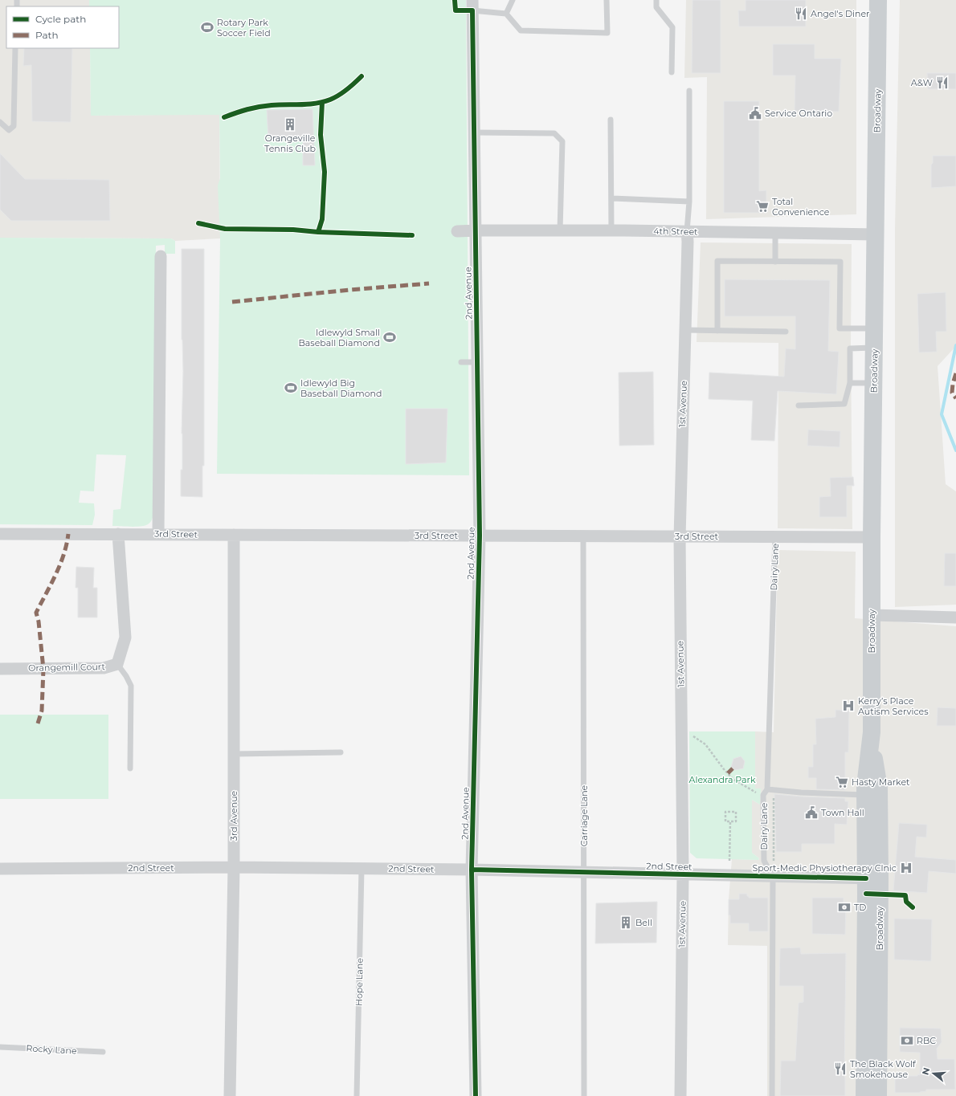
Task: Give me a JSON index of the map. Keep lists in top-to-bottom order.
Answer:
{
  "streets": {
    "main road": ["Broadway"],
    "street": [
      "4th Street",
      "2nd Avenue",
      "1st Avenue",
      "3rd Street",
      "Orangemill Court",
      "3rd Avenue",
      "2nd Street"
    ],
    "lane": [
      "Dairy Lane",
      "Carriage Lane",
      "Hope Lane",
      "Rocky Lane"
    ]
  },
  "crossings": [
    ["Broadway", "4th Street"],
    ["Broadway", "3rd Street"],
    ["Broadway", "2nd Street"],
    ["4th Street", "2nd Avenue"],
    ["4th Street", "1st Avenue"],
    ["2nd Avenue", "3rd Street"],
    ["2nd Avenue", "2nd Street"],
    ["1st Avenue", "3rd Street"],
    ["1st Avenue", "2nd Street"],
    ["3rd Street", "Dairy Lane"],
    ["3rd Street", "Orangemill Court"],
    ["3rd Street", "3rd Avenue"],
    ["3rd Street", "Carriage Lane"],
    ["Dairy Lane", "2nd Street"],
    ["3rd Avenue", "2nd Street"],
    ["Carriage Lane", "2nd Street"],
    ["2nd Street", "Hope Lane"]
  ],
  "parks": ["Alexandra Park"],
  "places": {
    "restaurant": ["Angel's Diner", "A&W", "The Black Wolf Smokehouse"],
    "sports": ["Rotary Park Soccer Field", "Idlewyld Small Baseball Diamond", "Idlewyld Big Baseball Diamond"],
    "public building": ["Service Ontario", "Town Hall"],
    "building": ["Orangeville Tennis Club", "Bell"],
    "supermarket": ["Total Convenience", "Hasty Market"],
    "hospital": ["Kerry’s Place Autism Services", "Sport-Medic Physiotherapy Clnic"],
    "bank": ["TD", "RBC"]
  },
  "legend": ["Cycle path", "Path"],
  "north": "left"
}
